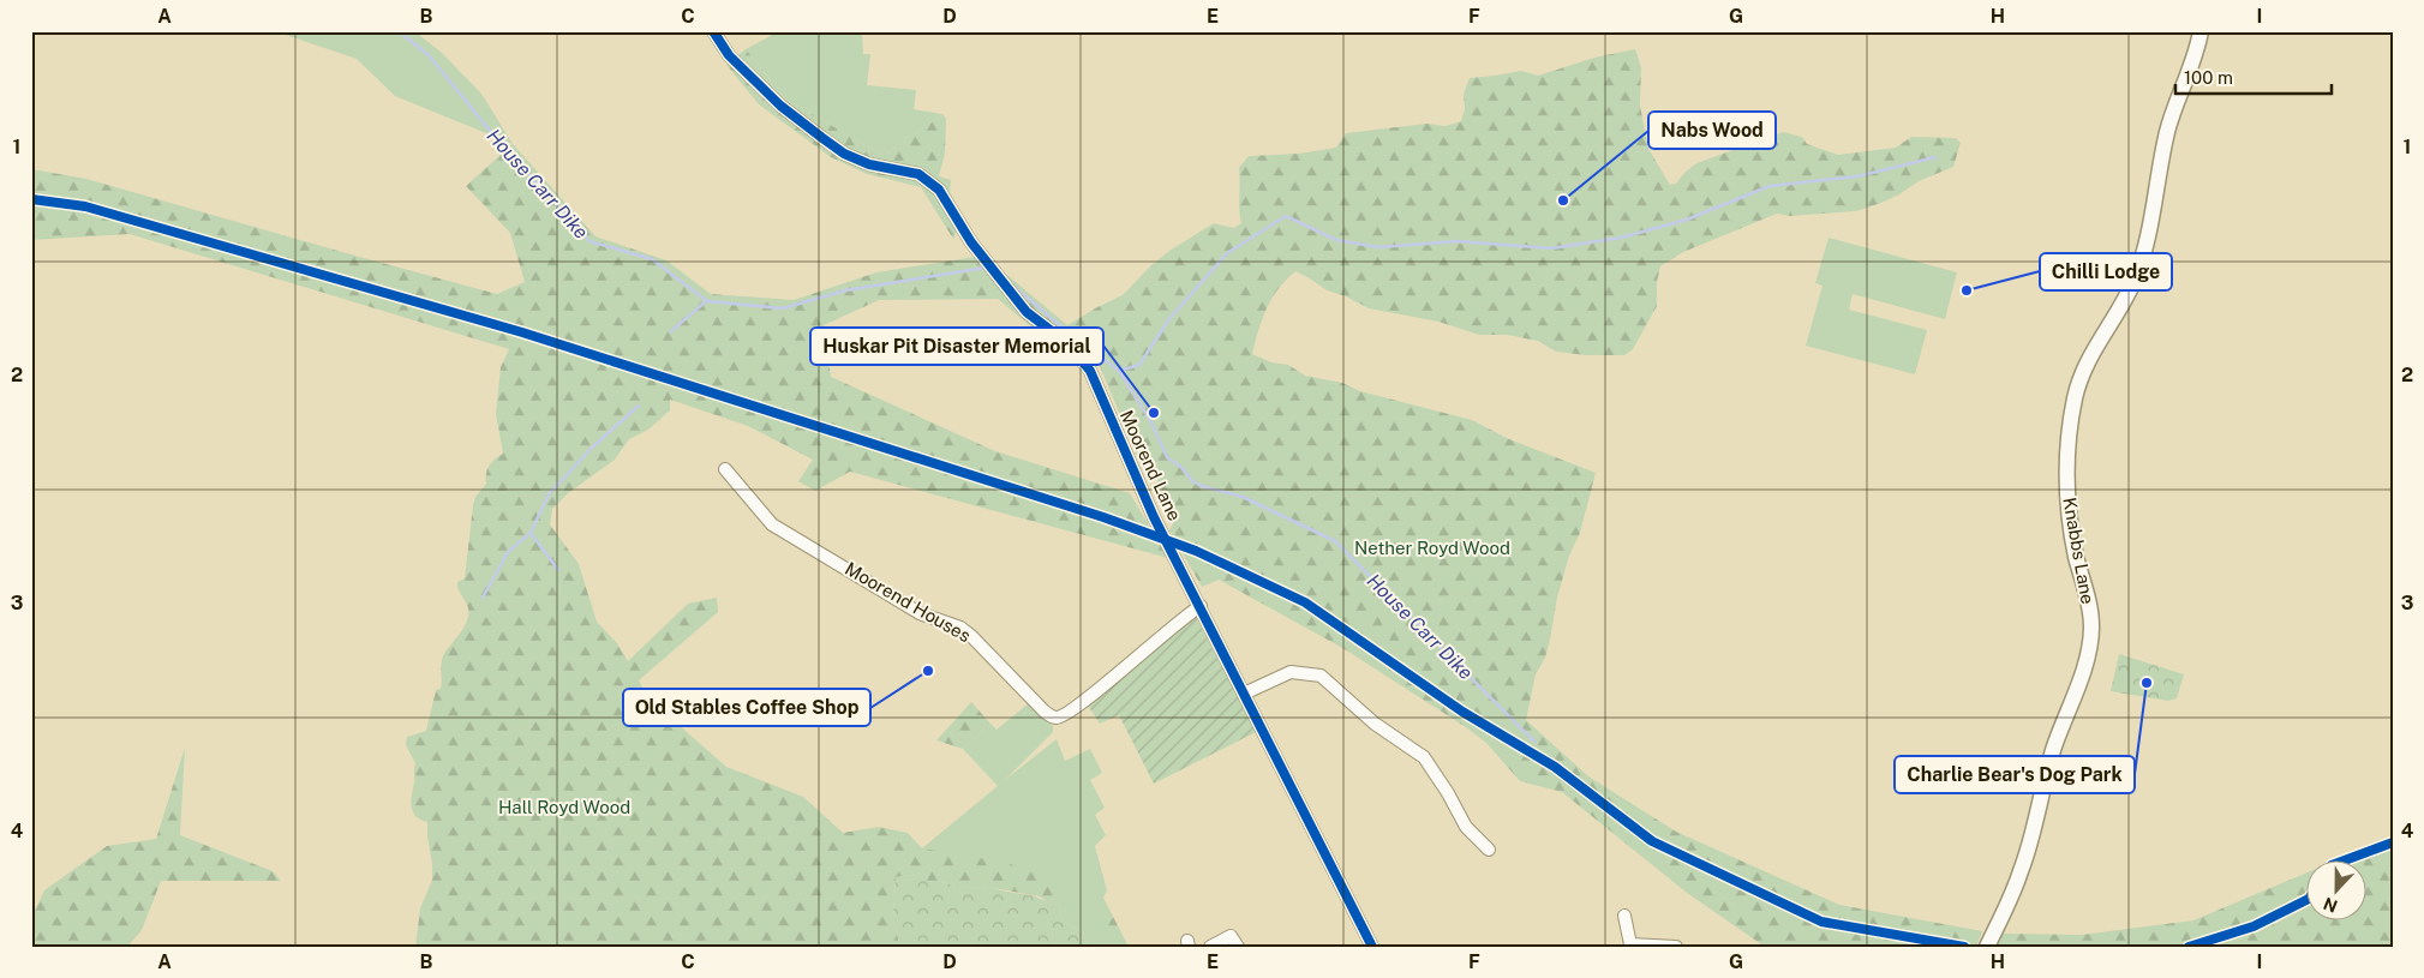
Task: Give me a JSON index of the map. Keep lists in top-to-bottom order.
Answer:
{
  "streets": {
    "main road": ["Knabbs Lane"],
    "street": ["Moorend Lane", "Moorend Houses"]
  },
  "crossings": [
    ["Moorend Lane", "Moorend Houses"]
  ],
  "water": ["House Carr Dike"],
  "parks": ["Nether Royd Wood", "Hall Royd Wood"],
  "places": [
    "Nabs Wood",
    "Chilli Lodge",
    "Huskar Pit Disaster Memorial",
    "Old Stables Coffee Shop",
    "Charlie Bear's Dog Park"
  ],
  "scale_bar": "100 m",
  "north": "bottom",
  "grid": {
    "columns": [
      "A",
      "B",
      "C",
      "D",
      "E",
      "F",
      "G",
      "H",
      "I"
    ],
    "rows": [
      "1",
      "2",
      "3",
      "4"
    ]
  }
}
